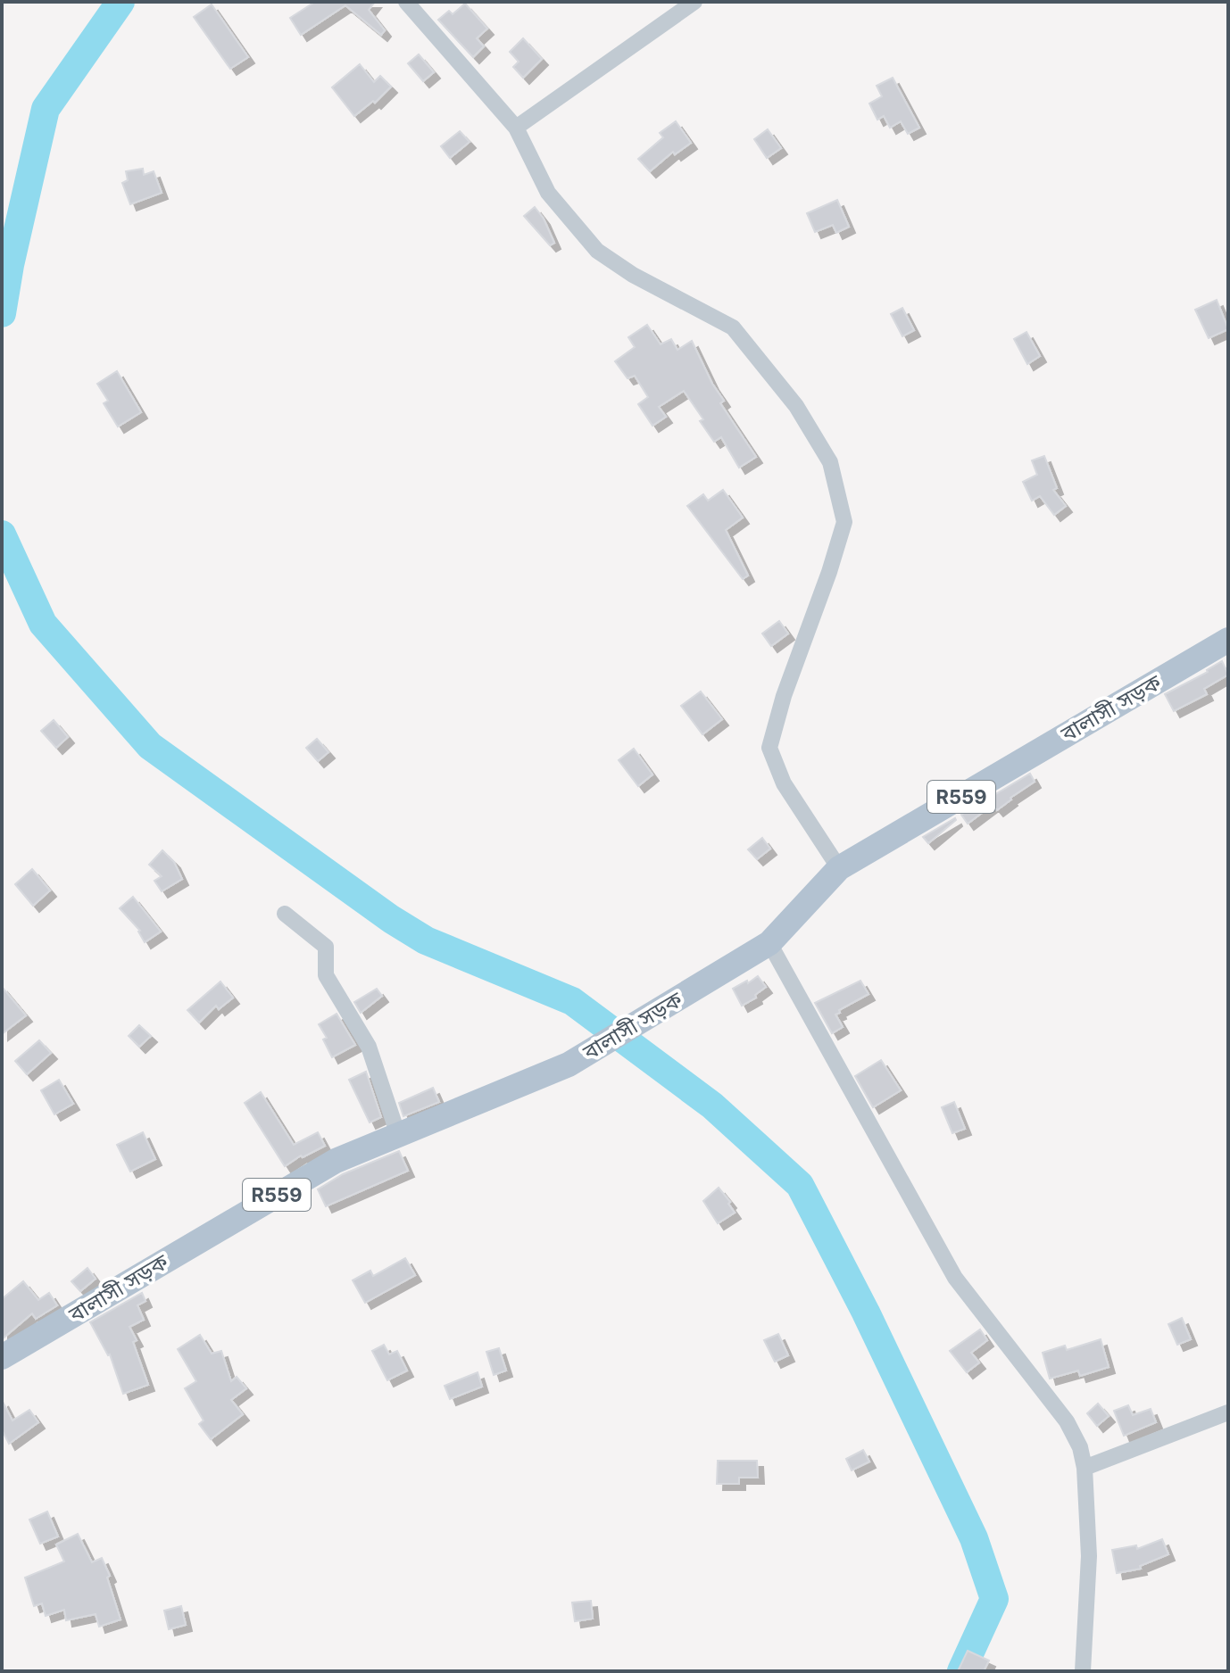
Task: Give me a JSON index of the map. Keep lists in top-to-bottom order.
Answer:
{
  "streets": {
    "main road": ["বালাসী সড়ক", "R559"]
  }
}
